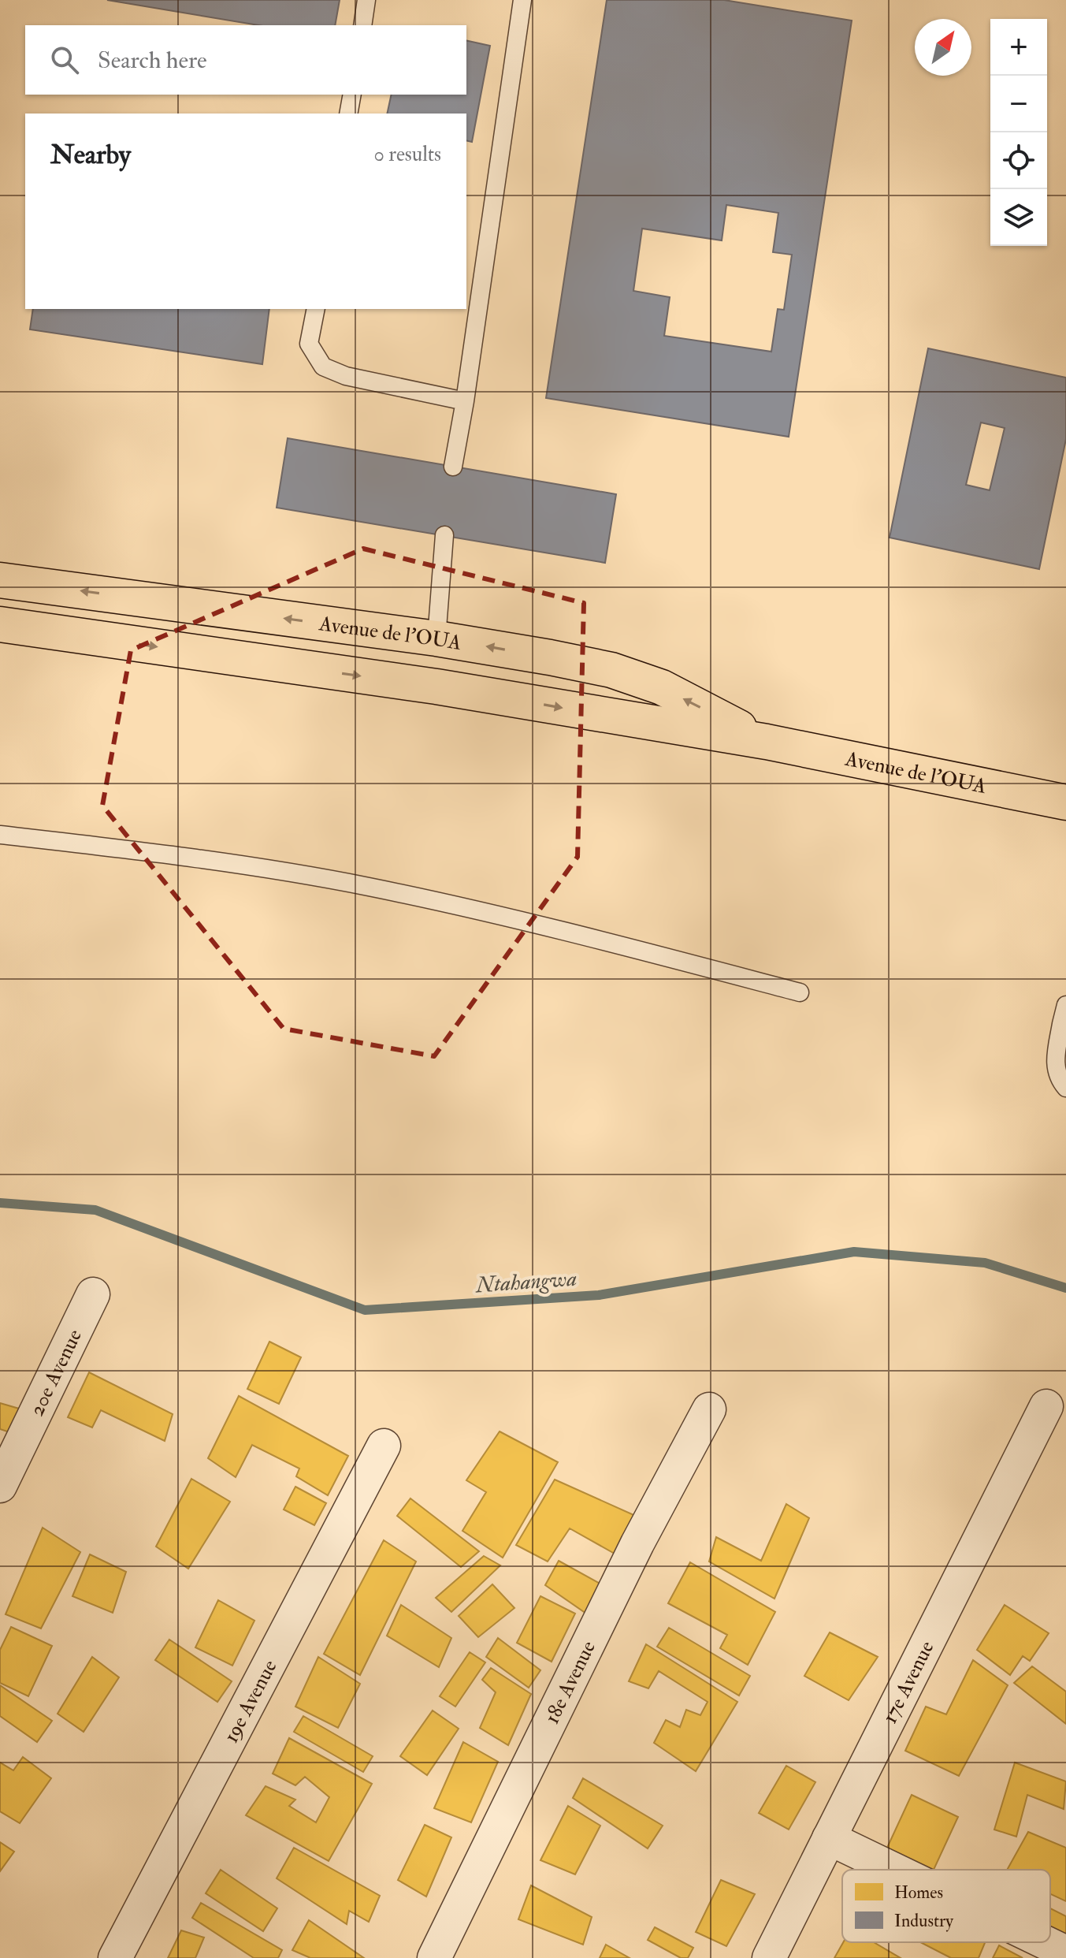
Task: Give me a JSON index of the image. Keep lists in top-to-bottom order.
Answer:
{
  "streets": {
    "main road": ["Avenue de l'OUA"],
    "street": [
      "20e Avenue",
      "18e Avenue",
      "17e Avenue",
      "19e Avenue"
    ]
  },
  "water": ["Ntahangwa"],
  "legend": ["Homes", "Industry"],
  "north": "top right",
  "page": {
    "map_buttons": ["+", "−"],
    "search": "Search here",
    "heading": ["Nearby", "0 results"]
  }
}
